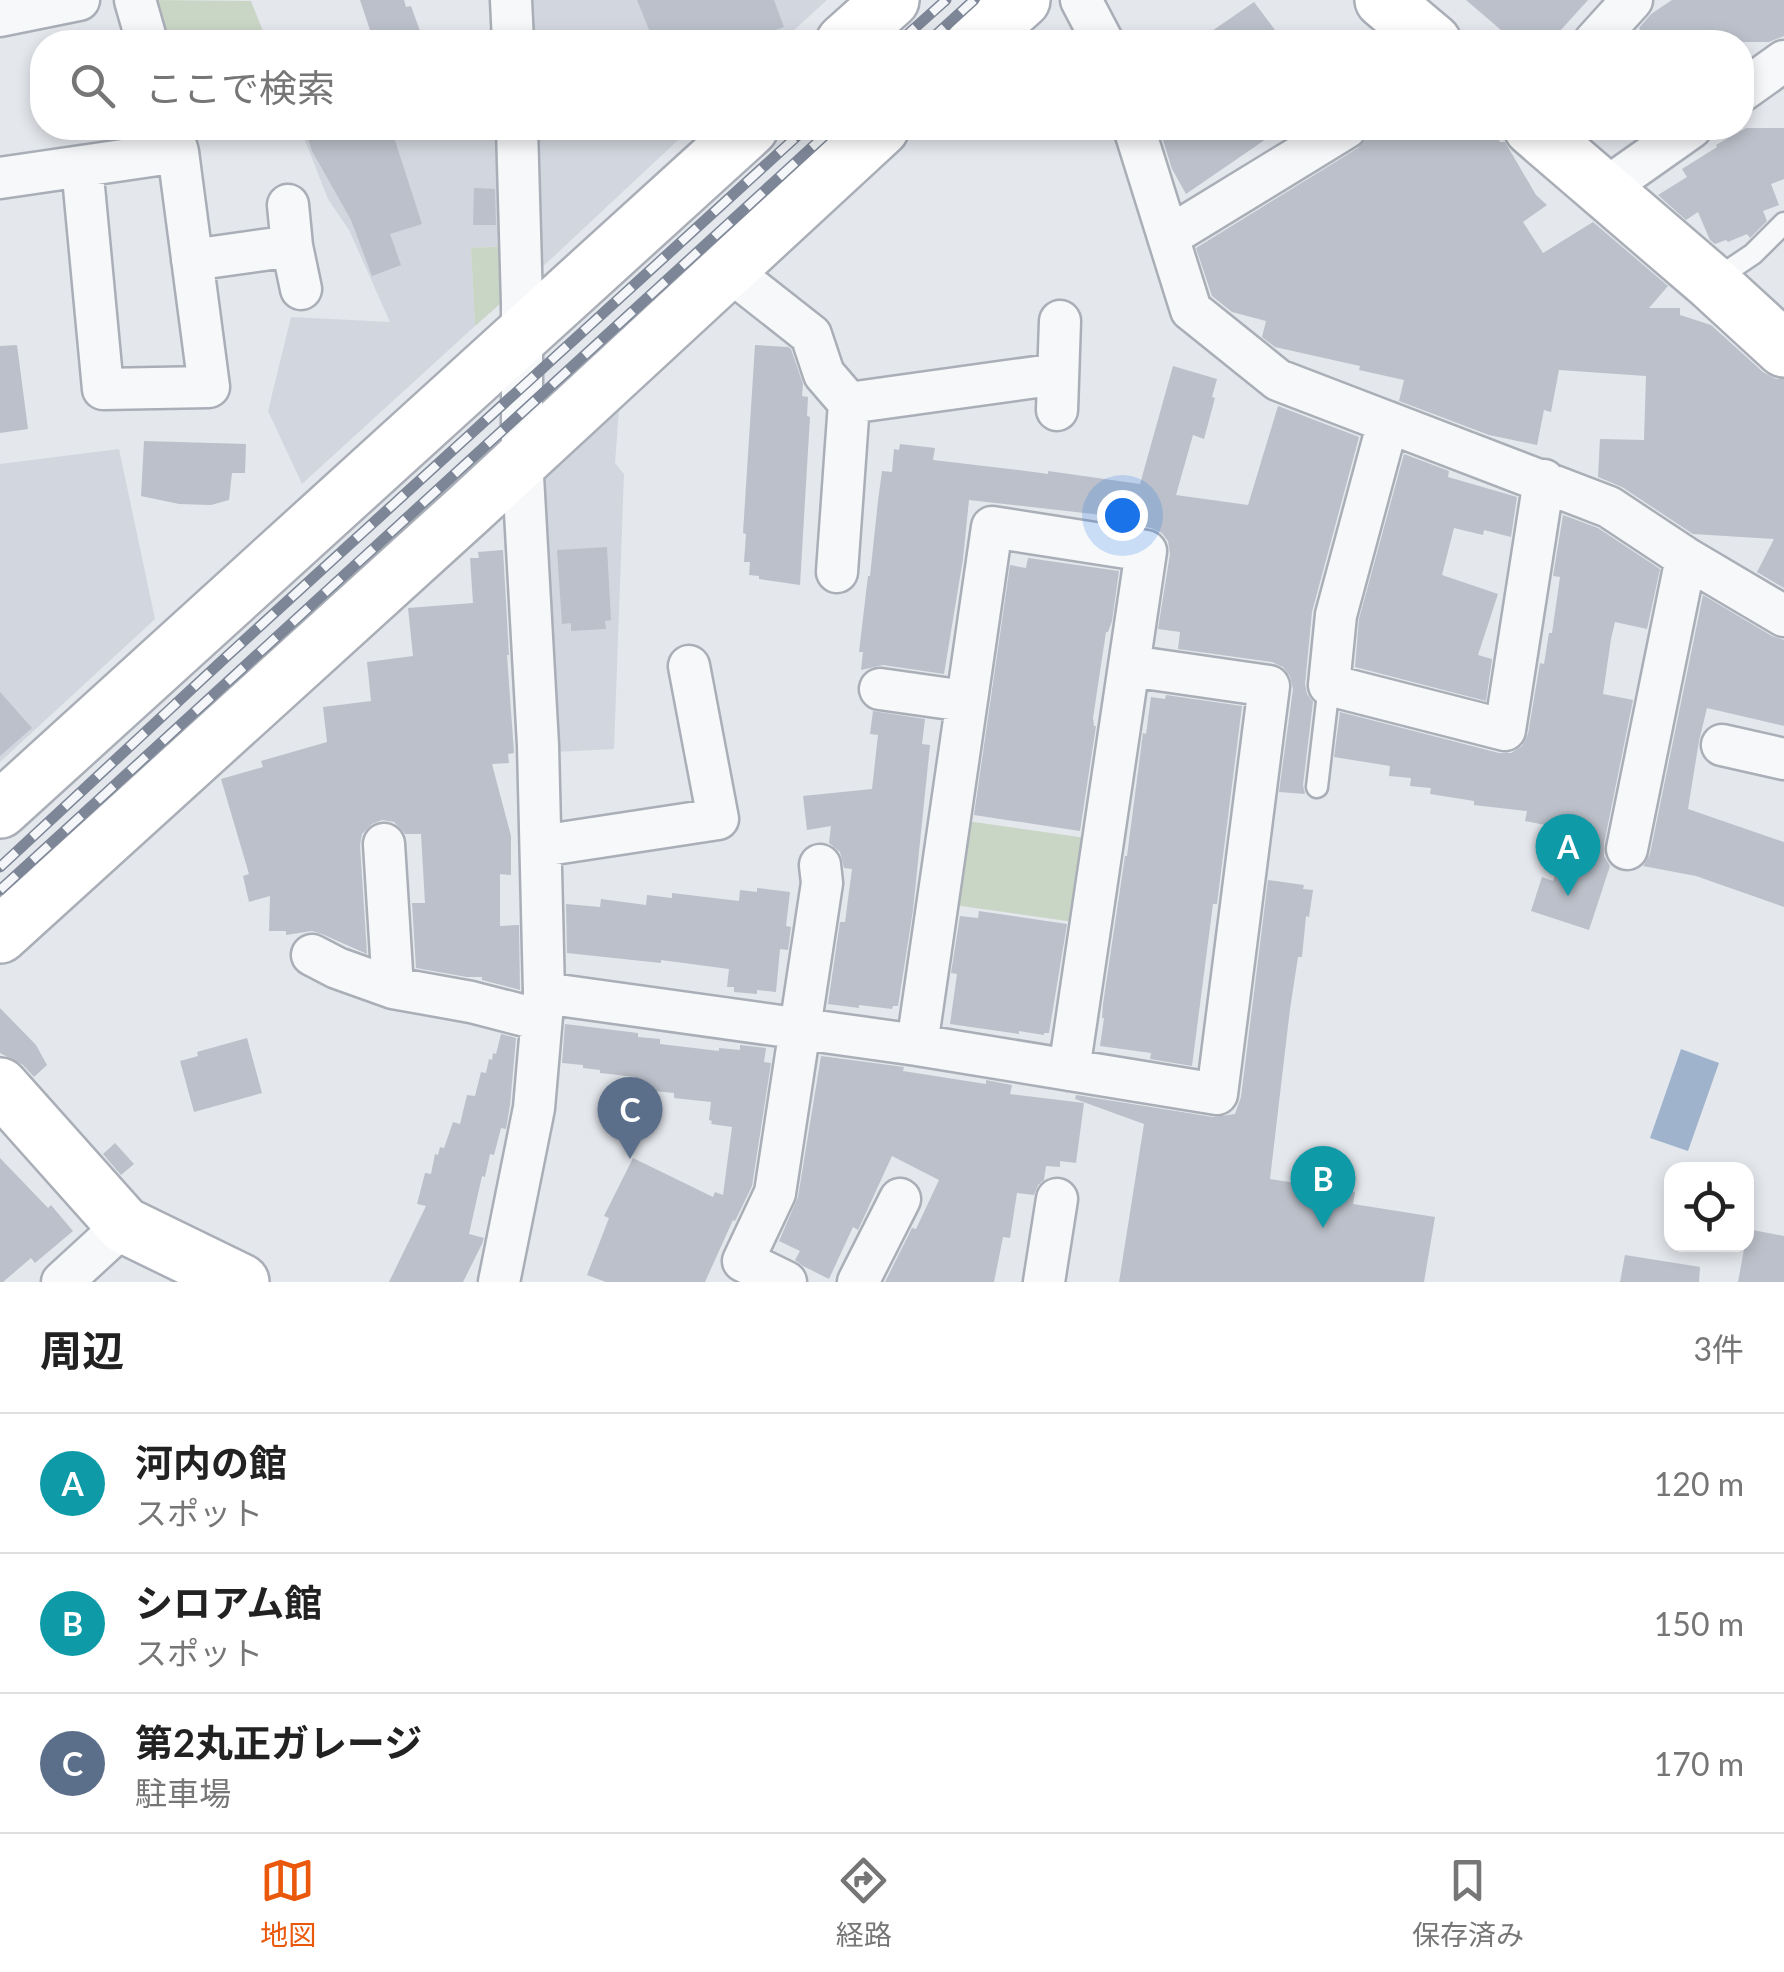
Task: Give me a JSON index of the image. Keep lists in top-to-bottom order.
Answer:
{
  "page": {
    "search": "ここで検索",
    "pins": ["A", "C", "B"],
    "heading": ["周辺", "3件"],
    "list": [
      {
        "mark": "A",
        "name": "河内の館",
        "note": "スポット",
        "value": "120 m"
      },
      {
        "mark": "B",
        "name": "シロアム館",
        "note": "スポット",
        "value": "150 m"
      },
      {
        "mark": "C",
        "name": "第2丸正ガレージ",
        "note": "駐車場",
        "value": "170 m"
      }
    ],
    "nav": ["地図", "経路", "保存済み"]
  }
}
